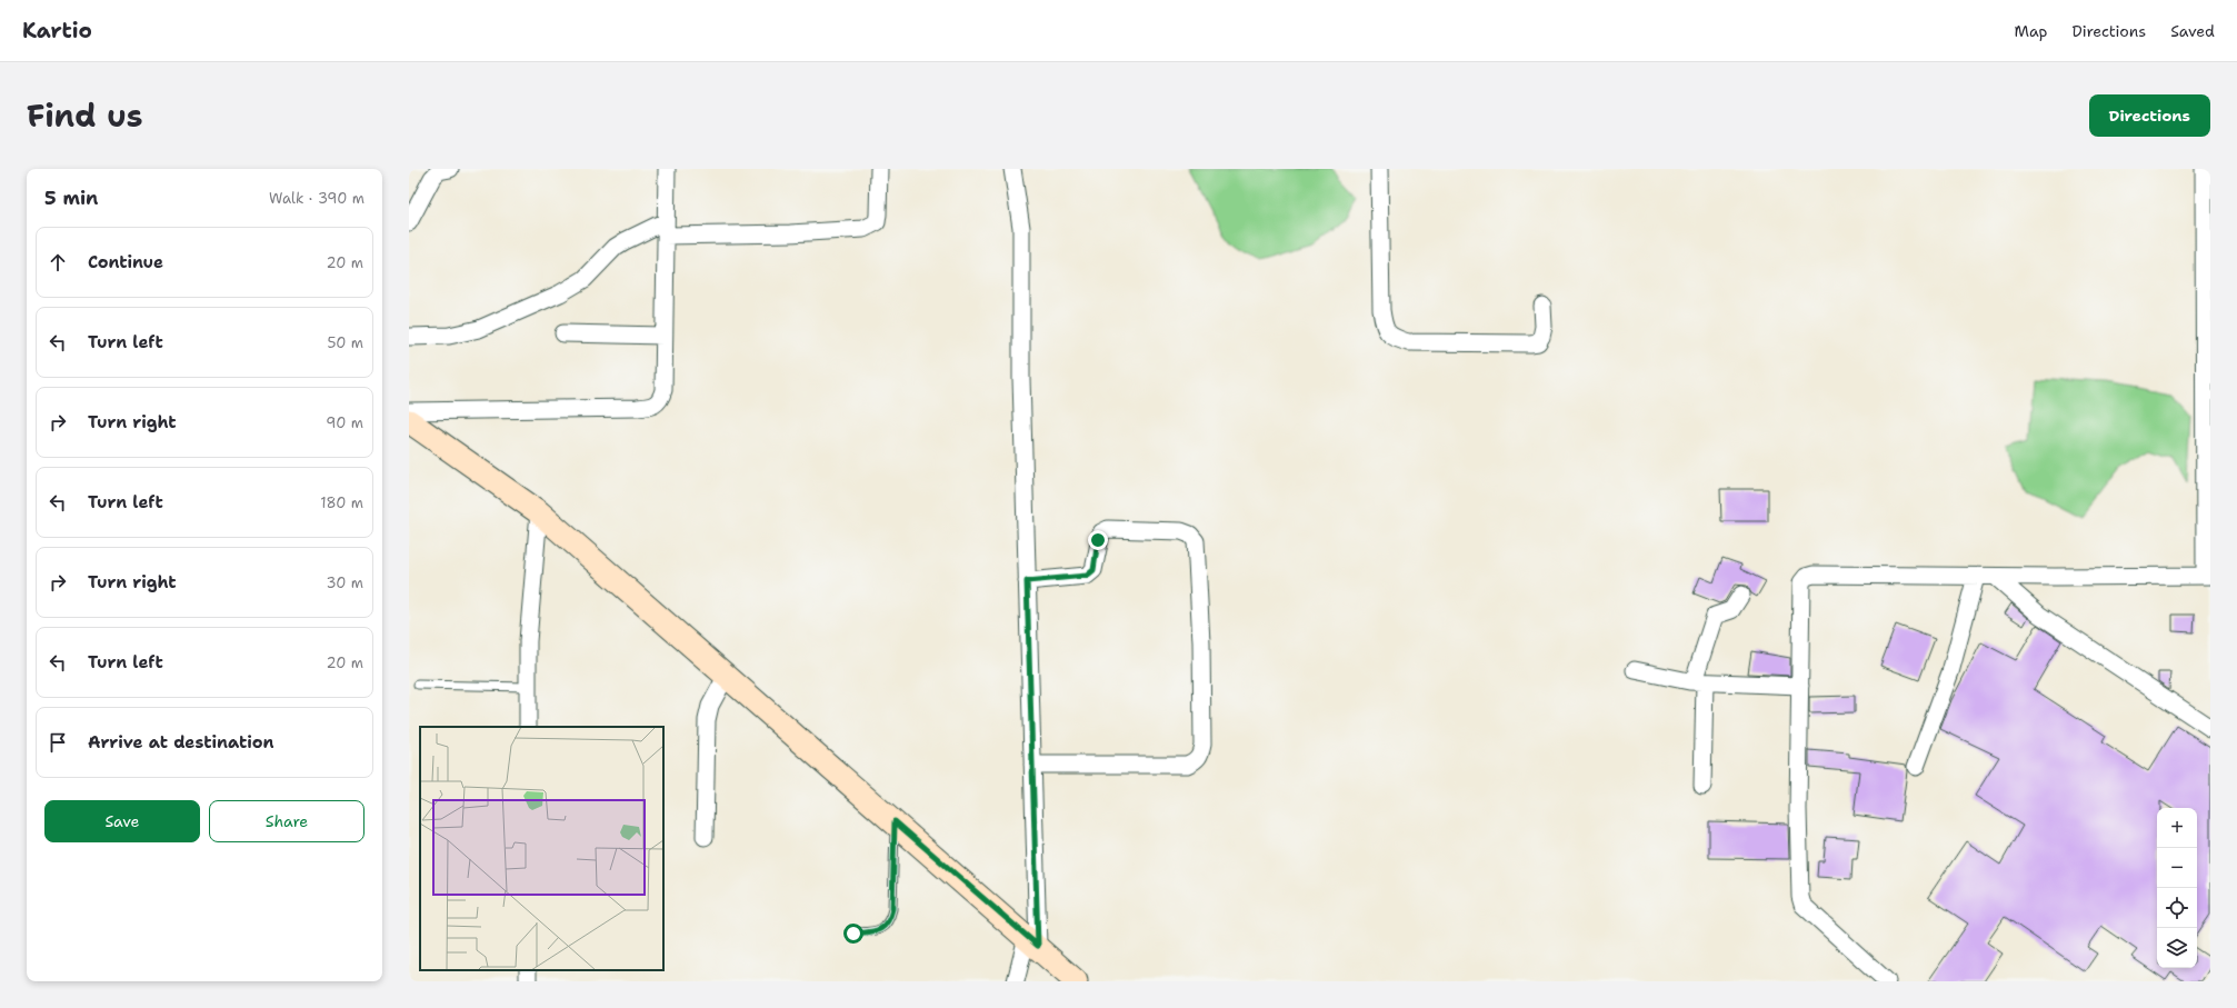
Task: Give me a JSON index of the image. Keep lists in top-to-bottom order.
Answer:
{
  "page": {
    "header": "Kartio",
    "nav": ["Map", "Directions", "Saved"],
    "title": "Find us",
    "buttons": [
      "Directions",
      ["Save", "Share"]
    ],
    "heading": ["5 min", "Walk · 390 m"],
    "list": [
      ["Continue", "20 m"],
      ["Turn left", "50 m"],
      ["Turn right", "90 m"],
      ["Turn left", "180 m"],
      ["Turn right", "30 m"],
      ["Turn left", "20 m"],
      "Arrive at destination"
    ],
    "map_buttons": ["+", "−"]
  }
}
